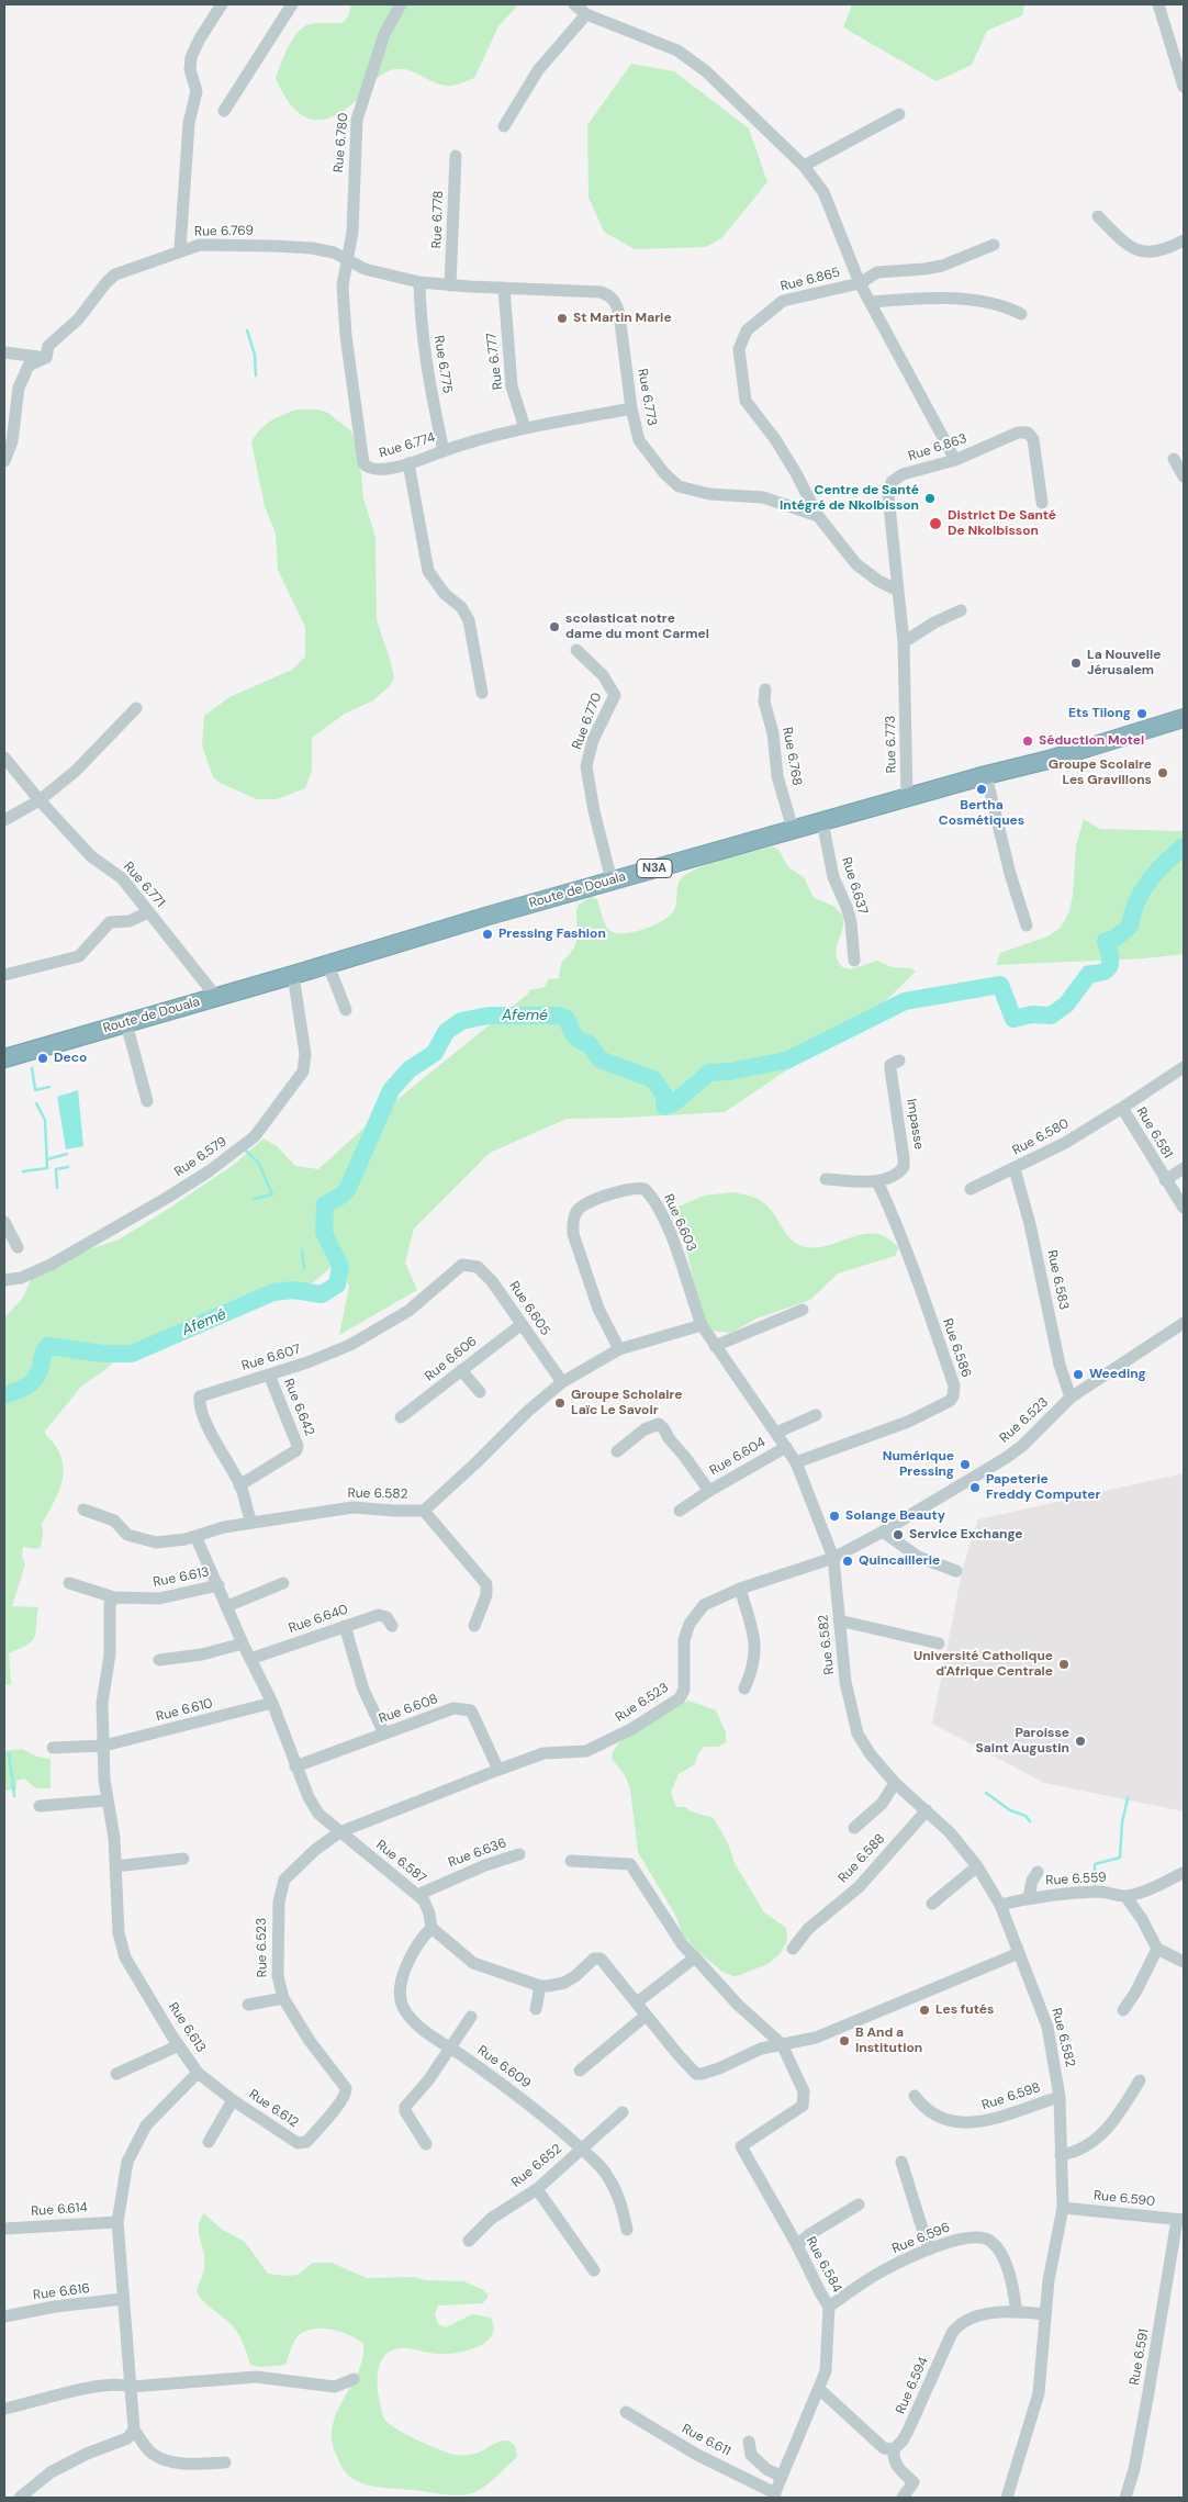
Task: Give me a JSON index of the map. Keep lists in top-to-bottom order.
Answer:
{
  "streets": {
    "highway": ["N3A", "Route de Douala"],
    "street": [
      "Rue 6.780",
      "Rue 6.778",
      "Rue 6.769",
      "Rue 6.865",
      "Rue 6.777",
      "Rue 6.775",
      "Rue 6.773",
      "Rue 6.774",
      "Rue 6.863",
      "Rue 6.770",
      "Rue 6.768",
      "Rue 6.771",
      "Rue 6.637",
      "Impasse",
      "Rue 6.581",
      "Rue 6.580",
      "Rue 6.579",
      "Rue 6.603",
      "Rue 6.583",
      "Rue 6.605",
      "Rue 6.586",
      "Rue 6.607",
      "Rue 6.606",
      "Rue 6.642",
      "Rue 6.523",
      "Rue 6.604",
      "Rue 6.582",
      "Rue 6.613",
      "Rue 6.640",
      "Rue 6.608",
      "Rue 6.610",
      "Rue 6.636",
      "Rue 6.588",
      "Rue 6.587",
      "Rue 6.559",
      "Rue 6.609",
      "Rue 6.598",
      "Rue 6.612",
      "Rue 6.652",
      "Rue 6.590",
      "Rue 6.614",
      "Rue 6.596",
      "Rue 6.584",
      "Rue 6.616",
      "Rue 6.591",
      "Rue 6.594",
      "Rue 6.611"
    ]
  },
  "crossings": [
    ["Rue 6.780", "Rue 6.769"],
    ["Rue 6.780", "Rue 6.774"],
    ["Rue 6.778", "Rue 6.773"],
    ["Rue 6.769", "Rue 6.775"],
    ["Rue 6.769", "Rue 6.773"],
    ["Rue 6.769", "Rue 6.774"],
    ["Rue 6.865", "Rue 6.773"],
    ["Rue 6.777", "Rue 6.773"],
    ["Rue 6.777", "Rue 6.774"],
    ["Rue 6.775", "Rue 6.773"],
    ["Rue 6.775", "Rue 6.774"],
    ["Rue 6.773", "Rue 6.774"],
    ["Rue 6.773", "Rue 6.863"],
    ["Rue 6.773", "Route de Douala"],
    ["Rue 6.770", "Route de Douala"],
    ["Rue 6.768", "Route de Douala"],
    ["Rue 6.771", "Route de Douala"],
    ["Rue 6.637", "Route de Douala"],
    ["Route de Douala", "Rue 6.579"],
    ["Impasse", "Rue 6.586"],
    ["Rue 6.581", "Rue 6.580"],
    ["Rue 6.580", "Rue 6.583"],
    ["Rue 6.603", "Rue 6.582"],
    ["Rue 6.583", "Rue 6.523"],
    ["Rue 6.605", "Rue 6.607"],
    ["Rue 6.605", "Rue 6.606"],
    ["Rue 6.605", "Rue 6.582"],
    ["Rue 6.586", "Rue 6.582"],
    ["Rue 6.607", "Rue 6.642"],
    ["Rue 6.607", "Rue 6.582"],
    ["Rue 6.523", "Rue 6.582"],
    ["Rue 6.523", "Rue 6.608"],
    ["Rue 6.523", "Rue 6.587"],
    ["Rue 6.523", "Rue 6.612"],
    ["Rue 6.604", "Rue 6.582"],
    ["Rue 6.582", "Rue 6.588"],
    ["Rue 6.582", "Rue 6.587"],
    ["Rue 6.582", "Rue 6.559"],
    ["Rue 6.582", "Rue 6.598"],
    ["Rue 6.582", "Rue 6.590"],
    ["Rue 6.582", "Rue 6.594"],
    ["Rue 6.613", "Rue 6.610"],
    ["Rue 6.613", "Rue 6.587"],
    ["Rue 6.613", "Rue 6.612"],
    ["Rue 6.613", "Rue 6.614"],
    ["Rue 6.613", "Rue 6.616"],
    ["Rue 6.640", "Rue 6.587"],
    ["Rue 6.608", "Rue 6.587"],
    ["Rue 6.610", "Rue 6.587"],
    ["Rue 6.636", "Rue 6.587"],
    ["Rue 6.587", "Rue 6.609"],
    ["Rue 6.609", "Rue 6.652"],
    ["Rue 6.590", "Rue 6.591"],
    ["Rue 6.596", "Rue 6.584"],
    ["Rue 6.596", "Rue 6.594"],
    ["Rue 6.584", "Rue 6.611"]
  ],
  "water": ["Afemé"],
  "places": [
    "St Martin Marie",
    "Centre de Santé Intégré de Nkolbisson",
    "District De Santé De Nkolbisson",
    "scolasticat notre dame du mont Carmel",
    "La Nouvelle Jérusalem",
    "Ets Tilong",
    "Séduction Motel",
    "Groupe Scolaire Les Gravillons",
    "Bertha Cosmétiques",
    "Pressing Fashion",
    "Deco",
    "Weeding",
    "Groupe Scholaire Laïc Le Savoir",
    "Numérique Pressing",
    "Papeterie Freddy Computer",
    "Solange Beauty",
    "Service Exchange",
    "Quincaillerie",
    "Université Catholique d'Afrique Centrale",
    "Paroisse Saint Augustin",
    "Les futés",
    "B And a Institution"
  ]
}
